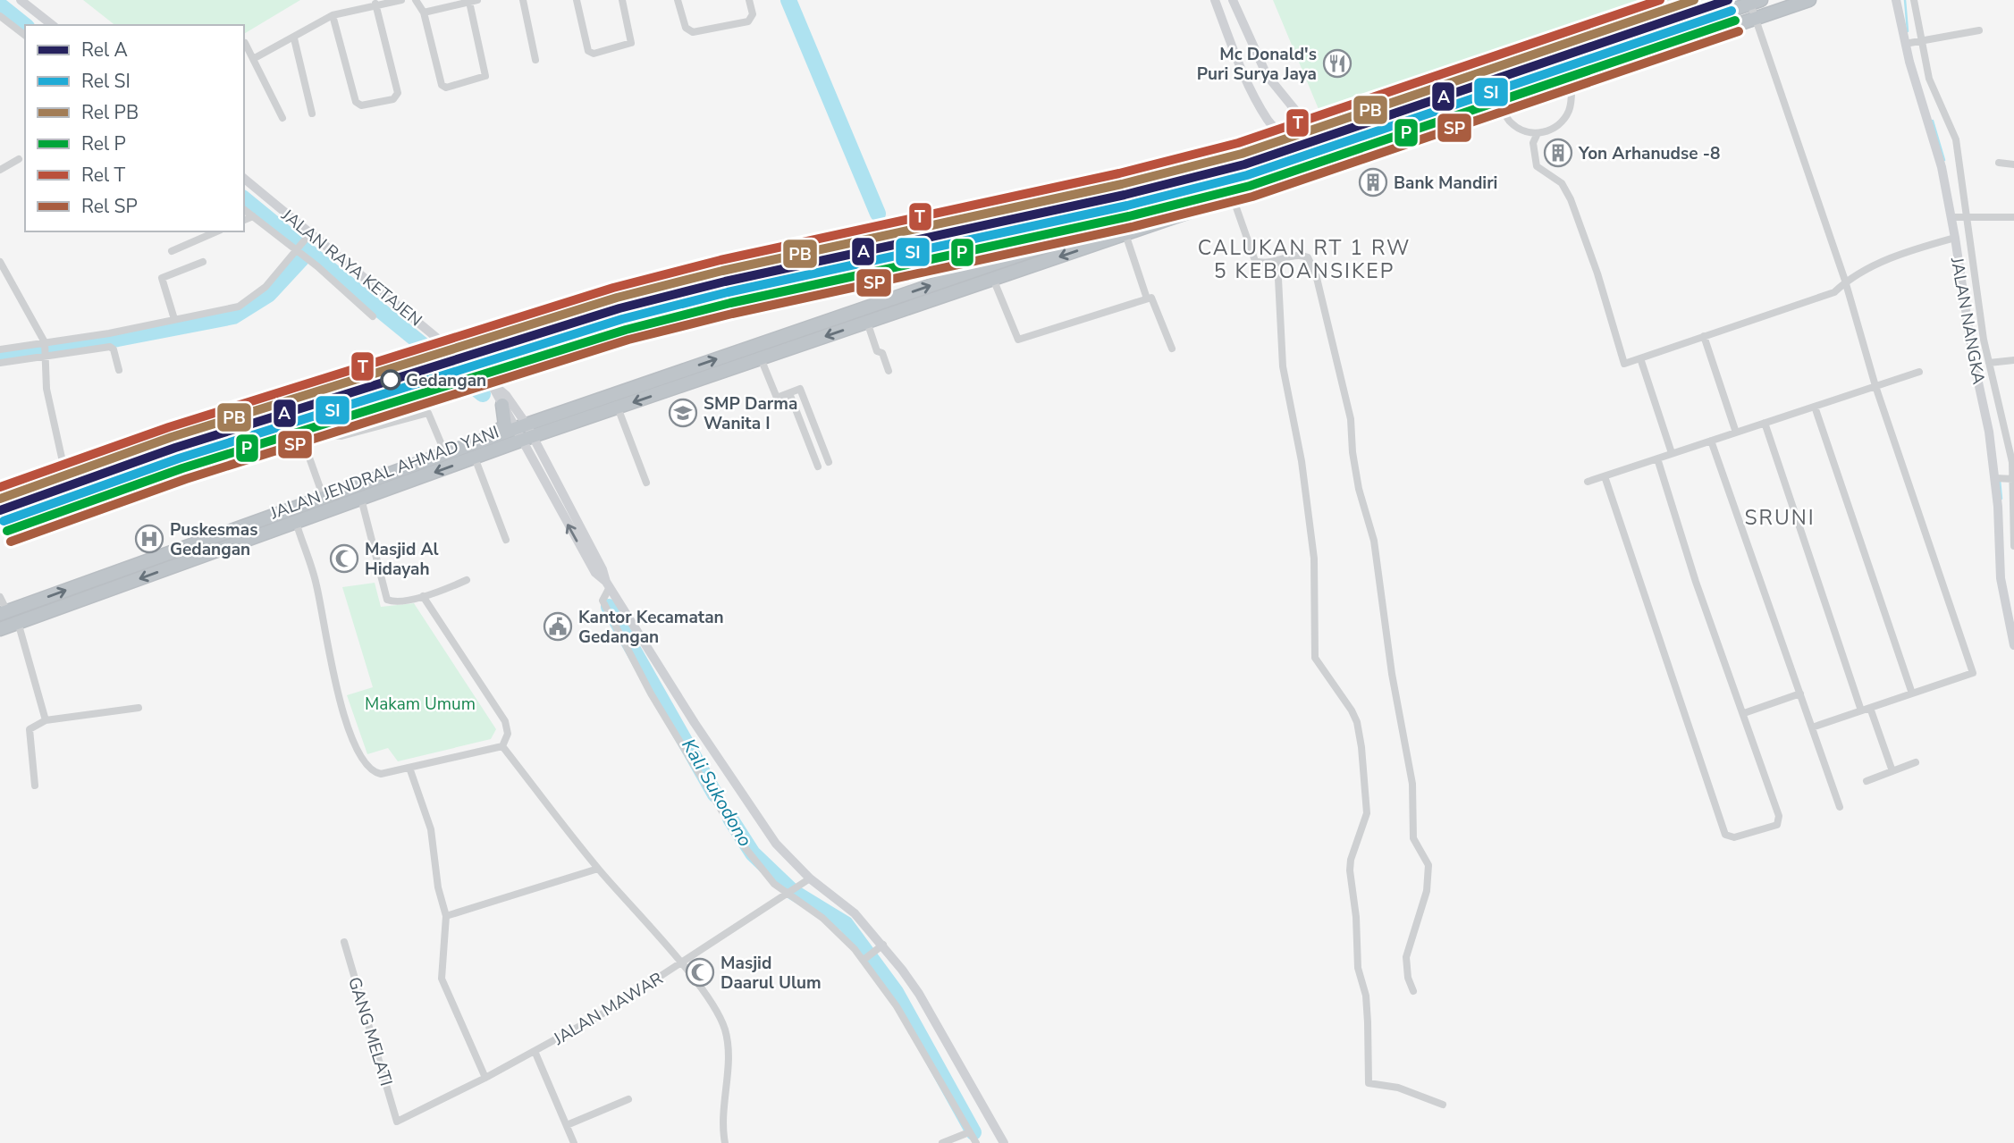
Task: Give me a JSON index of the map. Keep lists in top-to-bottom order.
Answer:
{
  "streets": {
    "highway": ["JALAN JENDRAL AHMAD YANI"],
    "street": [
      "JALAN RAYA KETAJEN",
      "JALAN NANGKA",
      "JALAN MAWAR",
      "GANG MELATI"
    ]
  },
  "crossings": [
    ["JALAN RAYA KETAJEN", "JALAN JENDRAL AHMAD YANI"],
    ["JALAN MAWAR", "GANG MELATI"]
  ],
  "districts": ["CALUKAN RT 1 RW 5 KEBOANSIKEP", "SRUNI"],
  "water": ["Kali Sukodono"],
  "parks": ["Makam Umum"],
  "places": {
    "restaurant": ["Mc Donald's Puri Surya Jaya"],
    "building": ["Yon Arhanudse -8", "Bank Mandiri"],
    "other": ["Gedangan"],
    "school or university": ["SMP Darma Wanita I"],
    "hospital": ["Puskesmas Gedangan"],
    "mosque": ["Masjid Al Hidayah", "Masjid Daarul Ulum"],
    "public building": ["Kantor Kecamatan Gedangan"]
  },
  "lines": [
    "rail line A",
    "rail line PB",
    "rail line T",
    "rail line SI",
    "rail line P",
    "rail line SP"
  ],
  "legend": [
    "Rel A",
    "Rel SI",
    "Rel PB",
    "Rel P",
    "Rel T",
    "Rel SP"
  ]
}
